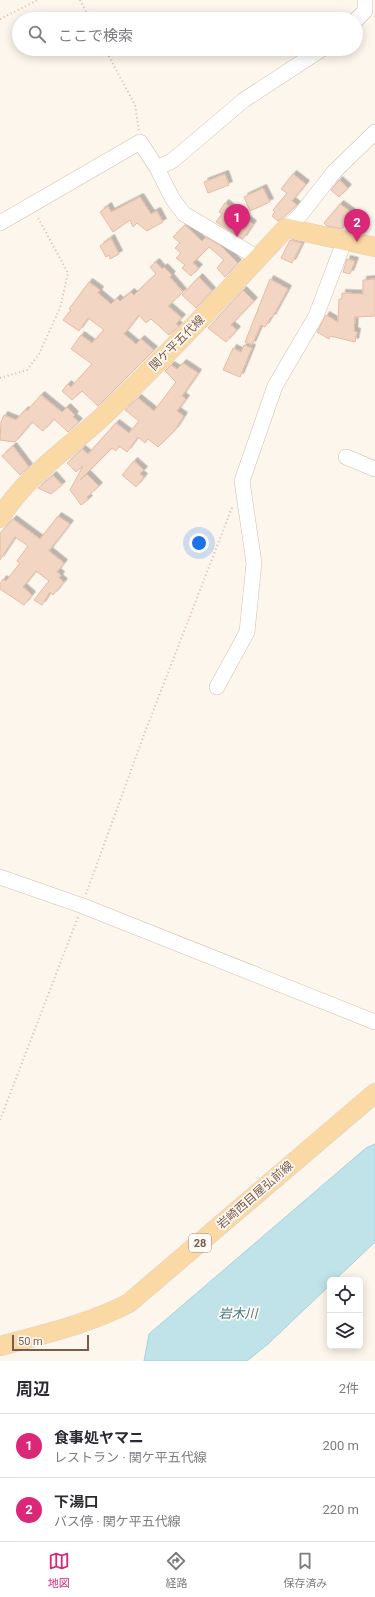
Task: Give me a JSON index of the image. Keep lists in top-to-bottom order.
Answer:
{
  "streets": {
    "main road": ["関ケ平五代線", "岩崎西目屋弘前線", "28"]
  },
  "water": ["岩木川"],
  "scale_bar": "50 m",
  "page": {
    "search": "ここで検索",
    "pins": ["1", "2"],
    "scale": "50 m",
    "heading": ["周辺", "2件"],
    "list": [
      {
        "mark": "1",
        "name": "食事処ヤマニ",
        "note": "レストラン · 関ケ平五代線",
        "value": "200 m"
      },
      {
        "mark": "2",
        "name": "下湯口",
        "note": "バス停 · 関ケ平五代線",
        "value": "220 m"
      }
    ],
    "nav": ["地図", "経路", "保存済み"]
  }
}
